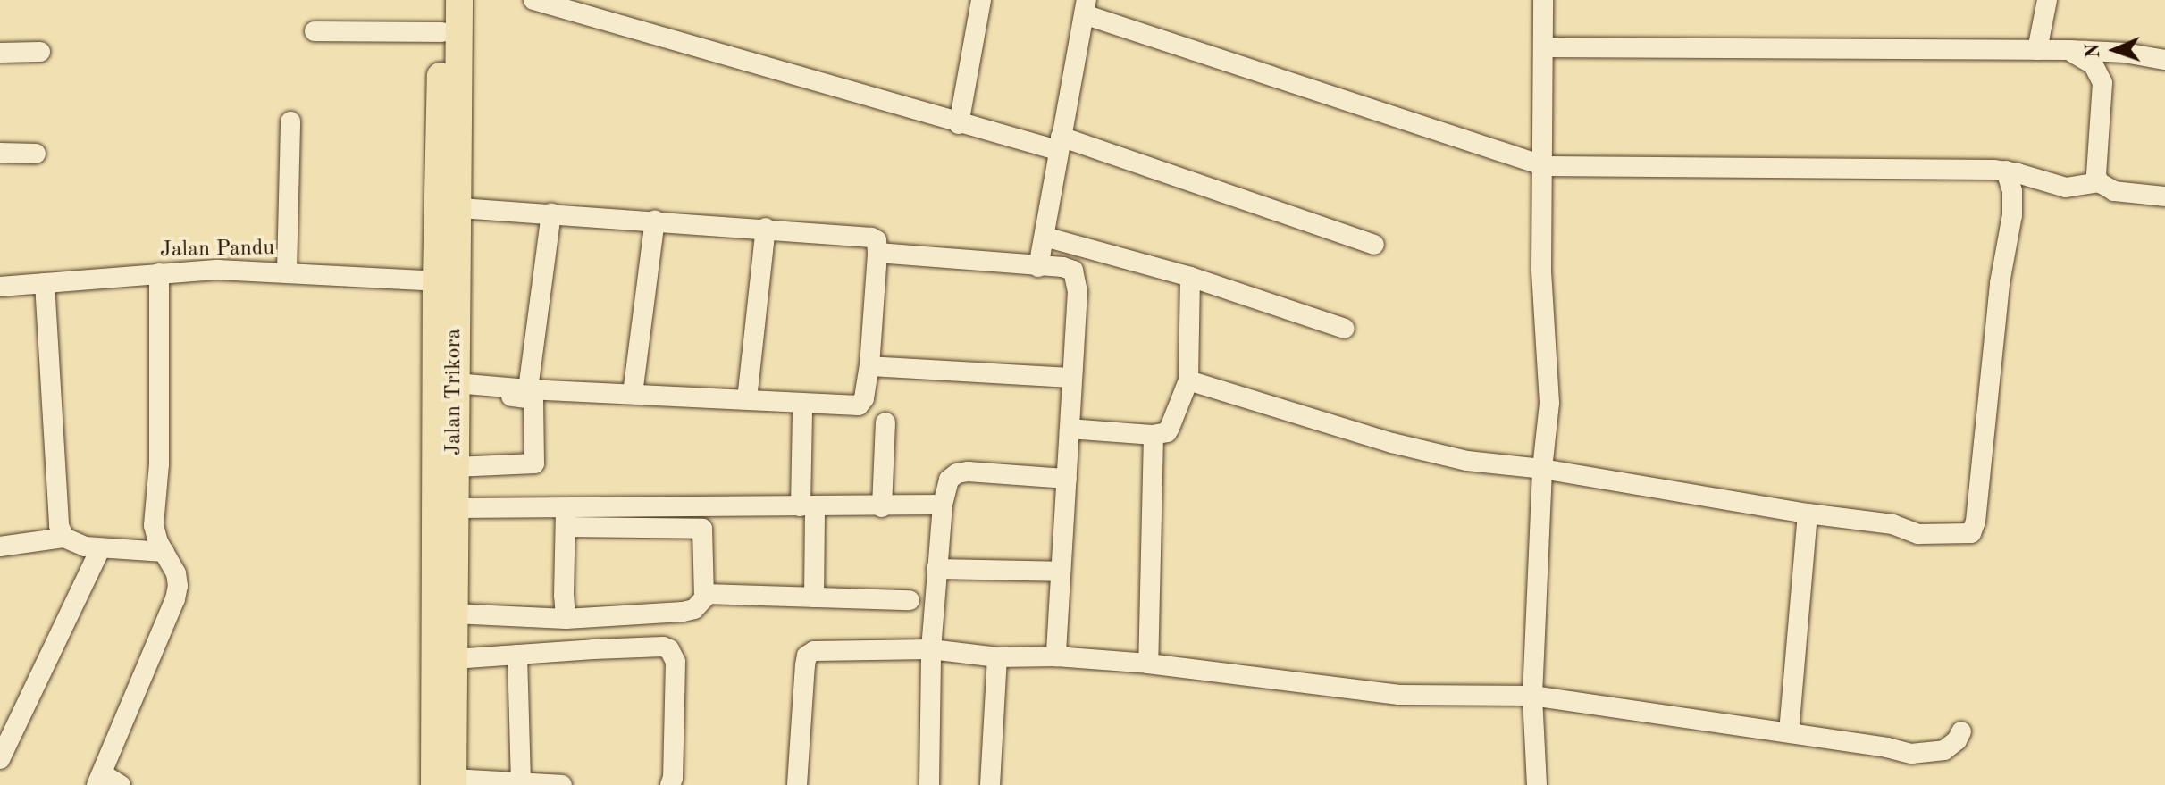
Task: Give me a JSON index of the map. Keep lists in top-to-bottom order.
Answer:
{
  "streets": {
    "main road": ["Jalan Trikora"],
    "street": ["Jalan Pandu"]
  },
  "crossings": [
    ["Jalan Pandu", "Jalan Trikora"]
  ],
  "north": "left"
}
